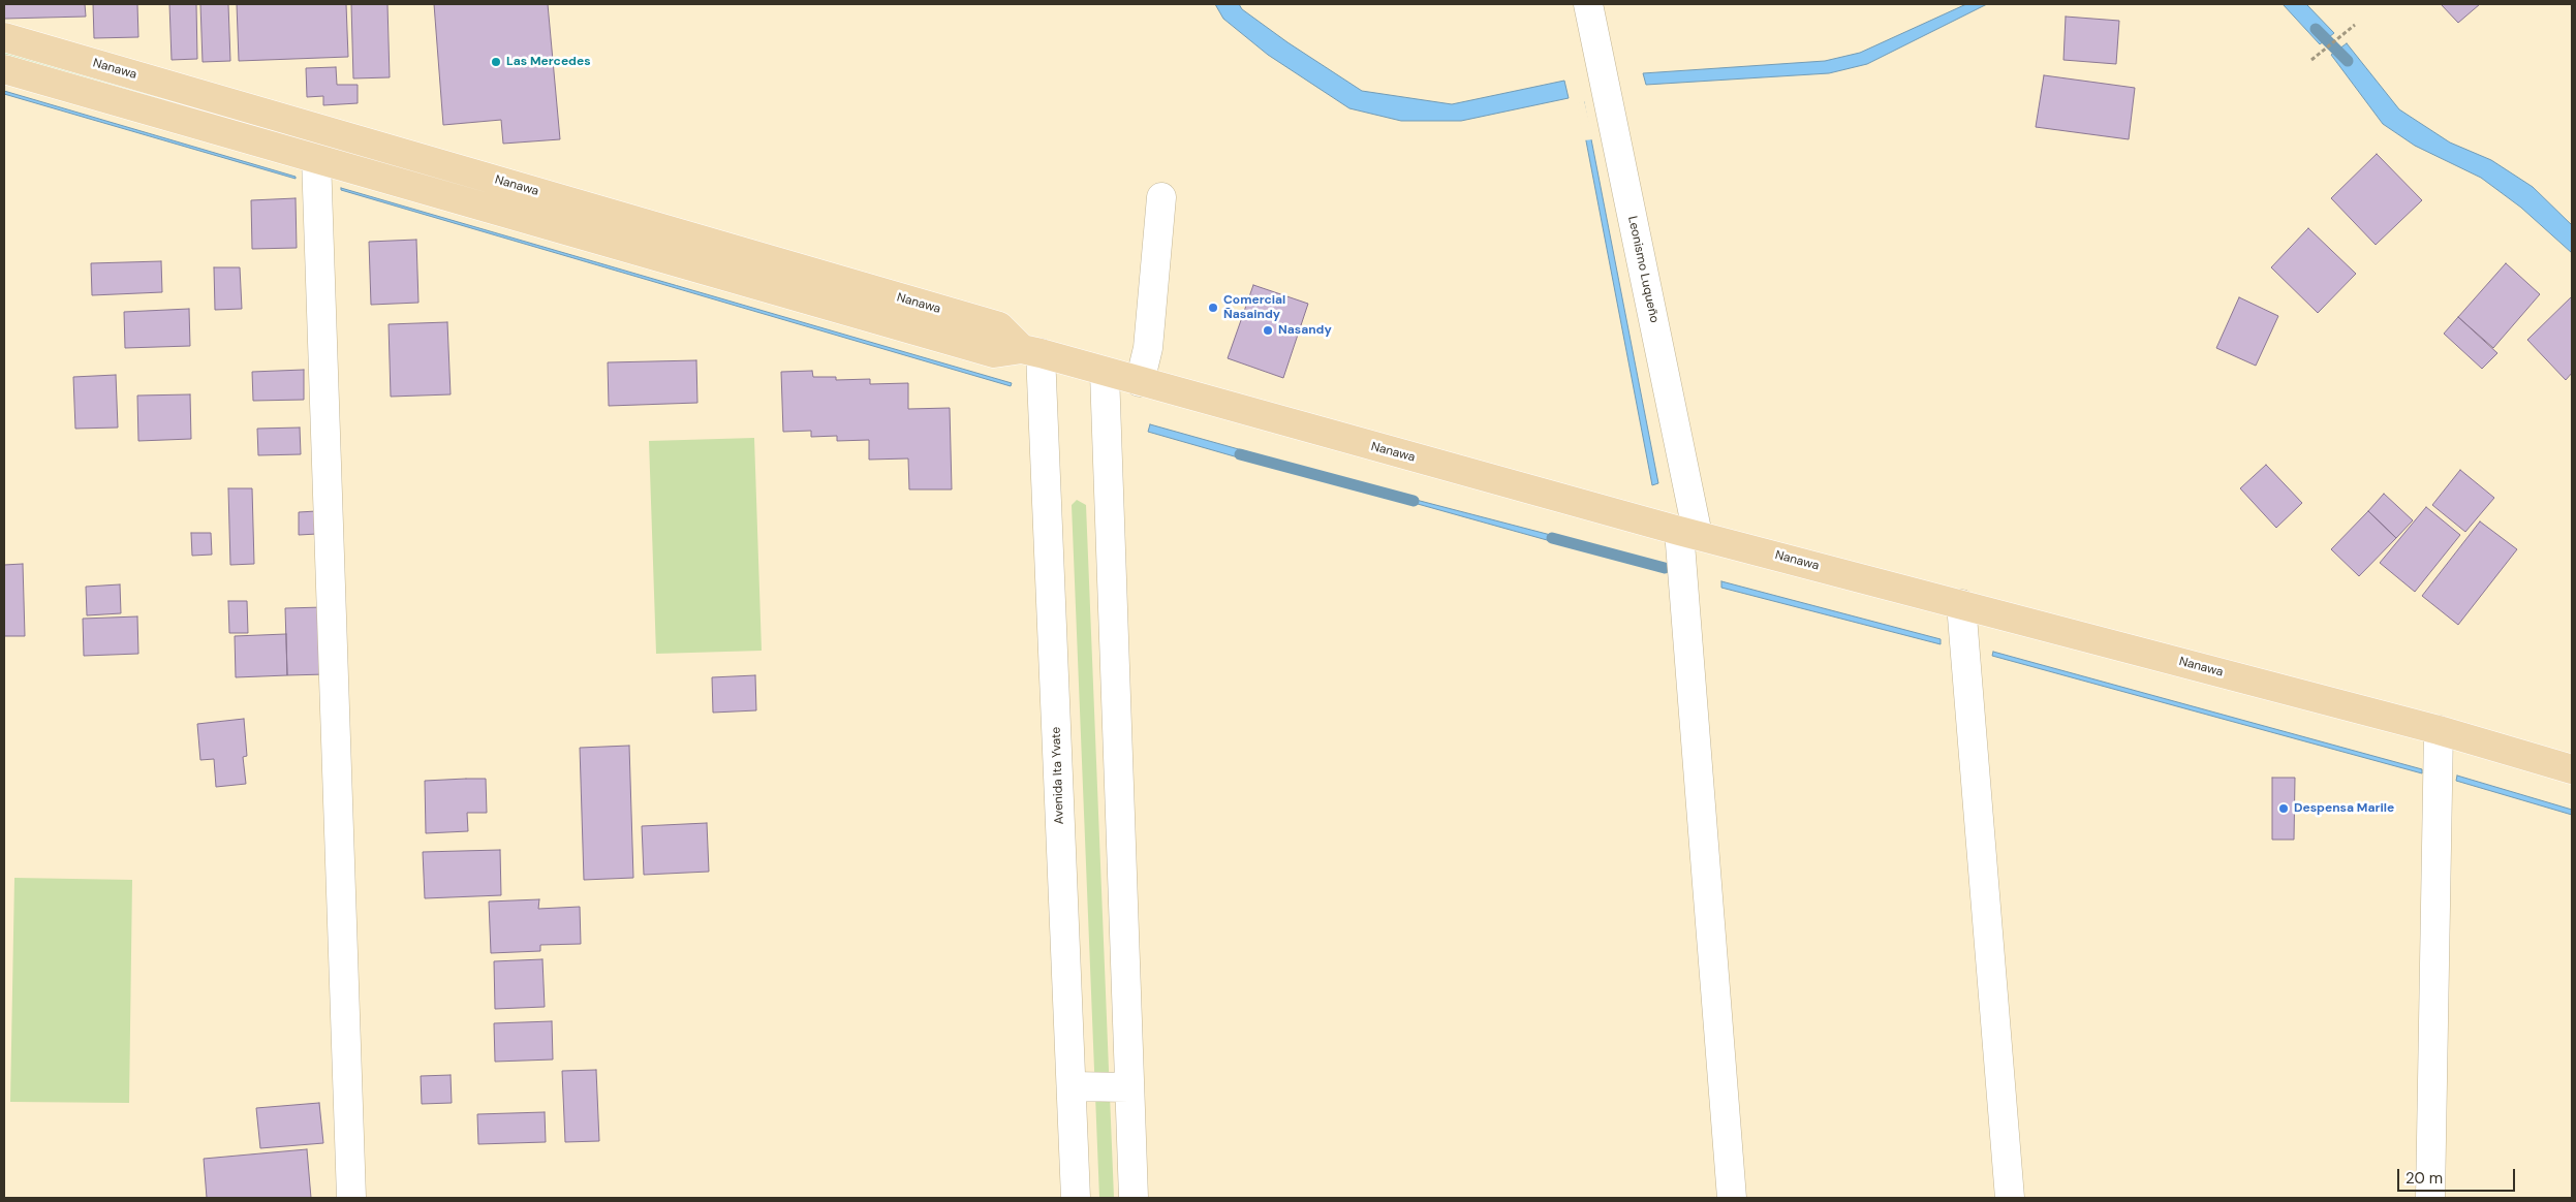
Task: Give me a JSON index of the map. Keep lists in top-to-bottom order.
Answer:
{
  "streets": {
    "main road": ["Nanawa"],
    "street": ["Leonismo Luqueño", "Avenida Ita Yvate"]
  },
  "crossings": [
    ["Nanawa", "Leonismo Luqueño"],
    ["Nanawa", "Avenida Ita Yvate"]
  ],
  "places": [
    "Las Mercedes",
    "Comercial Ñasaindy",
    "Nasandy",
    "Despensa Marile"
  ],
  "scale_bar": "20 m"
}
